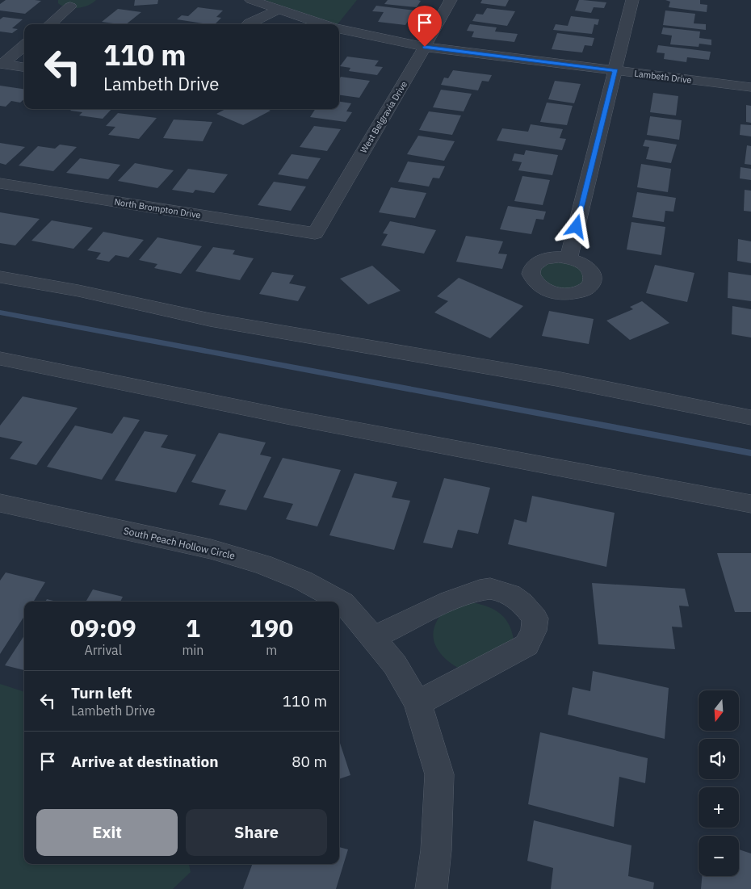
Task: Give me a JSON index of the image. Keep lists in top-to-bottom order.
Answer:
{
  "streets": {
    "street": [
      "Lambeth Drive",
      "West Belgravia Drive",
      "North Brompton Drive",
      "South Peach Hollow Circle"
    ]
  },
  "crossings": [
    ["Lambeth Drive", "West Belgravia Drive"],
    ["West Belgravia Drive", "North Brompton Drive"]
  ],
  "north": "bottom",
  "page": {
    "turn": ["110 m", "Lambeth Drive"],
    "eta": [
      "09:09",
      "Arrival",
      "1",
      "min",
      "190",
      "m"
    ],
    "list": [
      {
        "name": "Turn left",
        "note": "Lambeth Drive",
        "value": "110 m"
      },
      {
        "name": "Arrive at destination",
        "value": "80 m"
      }
    ],
    "map_buttons": ["+", "−"],
    "buttons": ["Exit", "Share"]
  }
}
